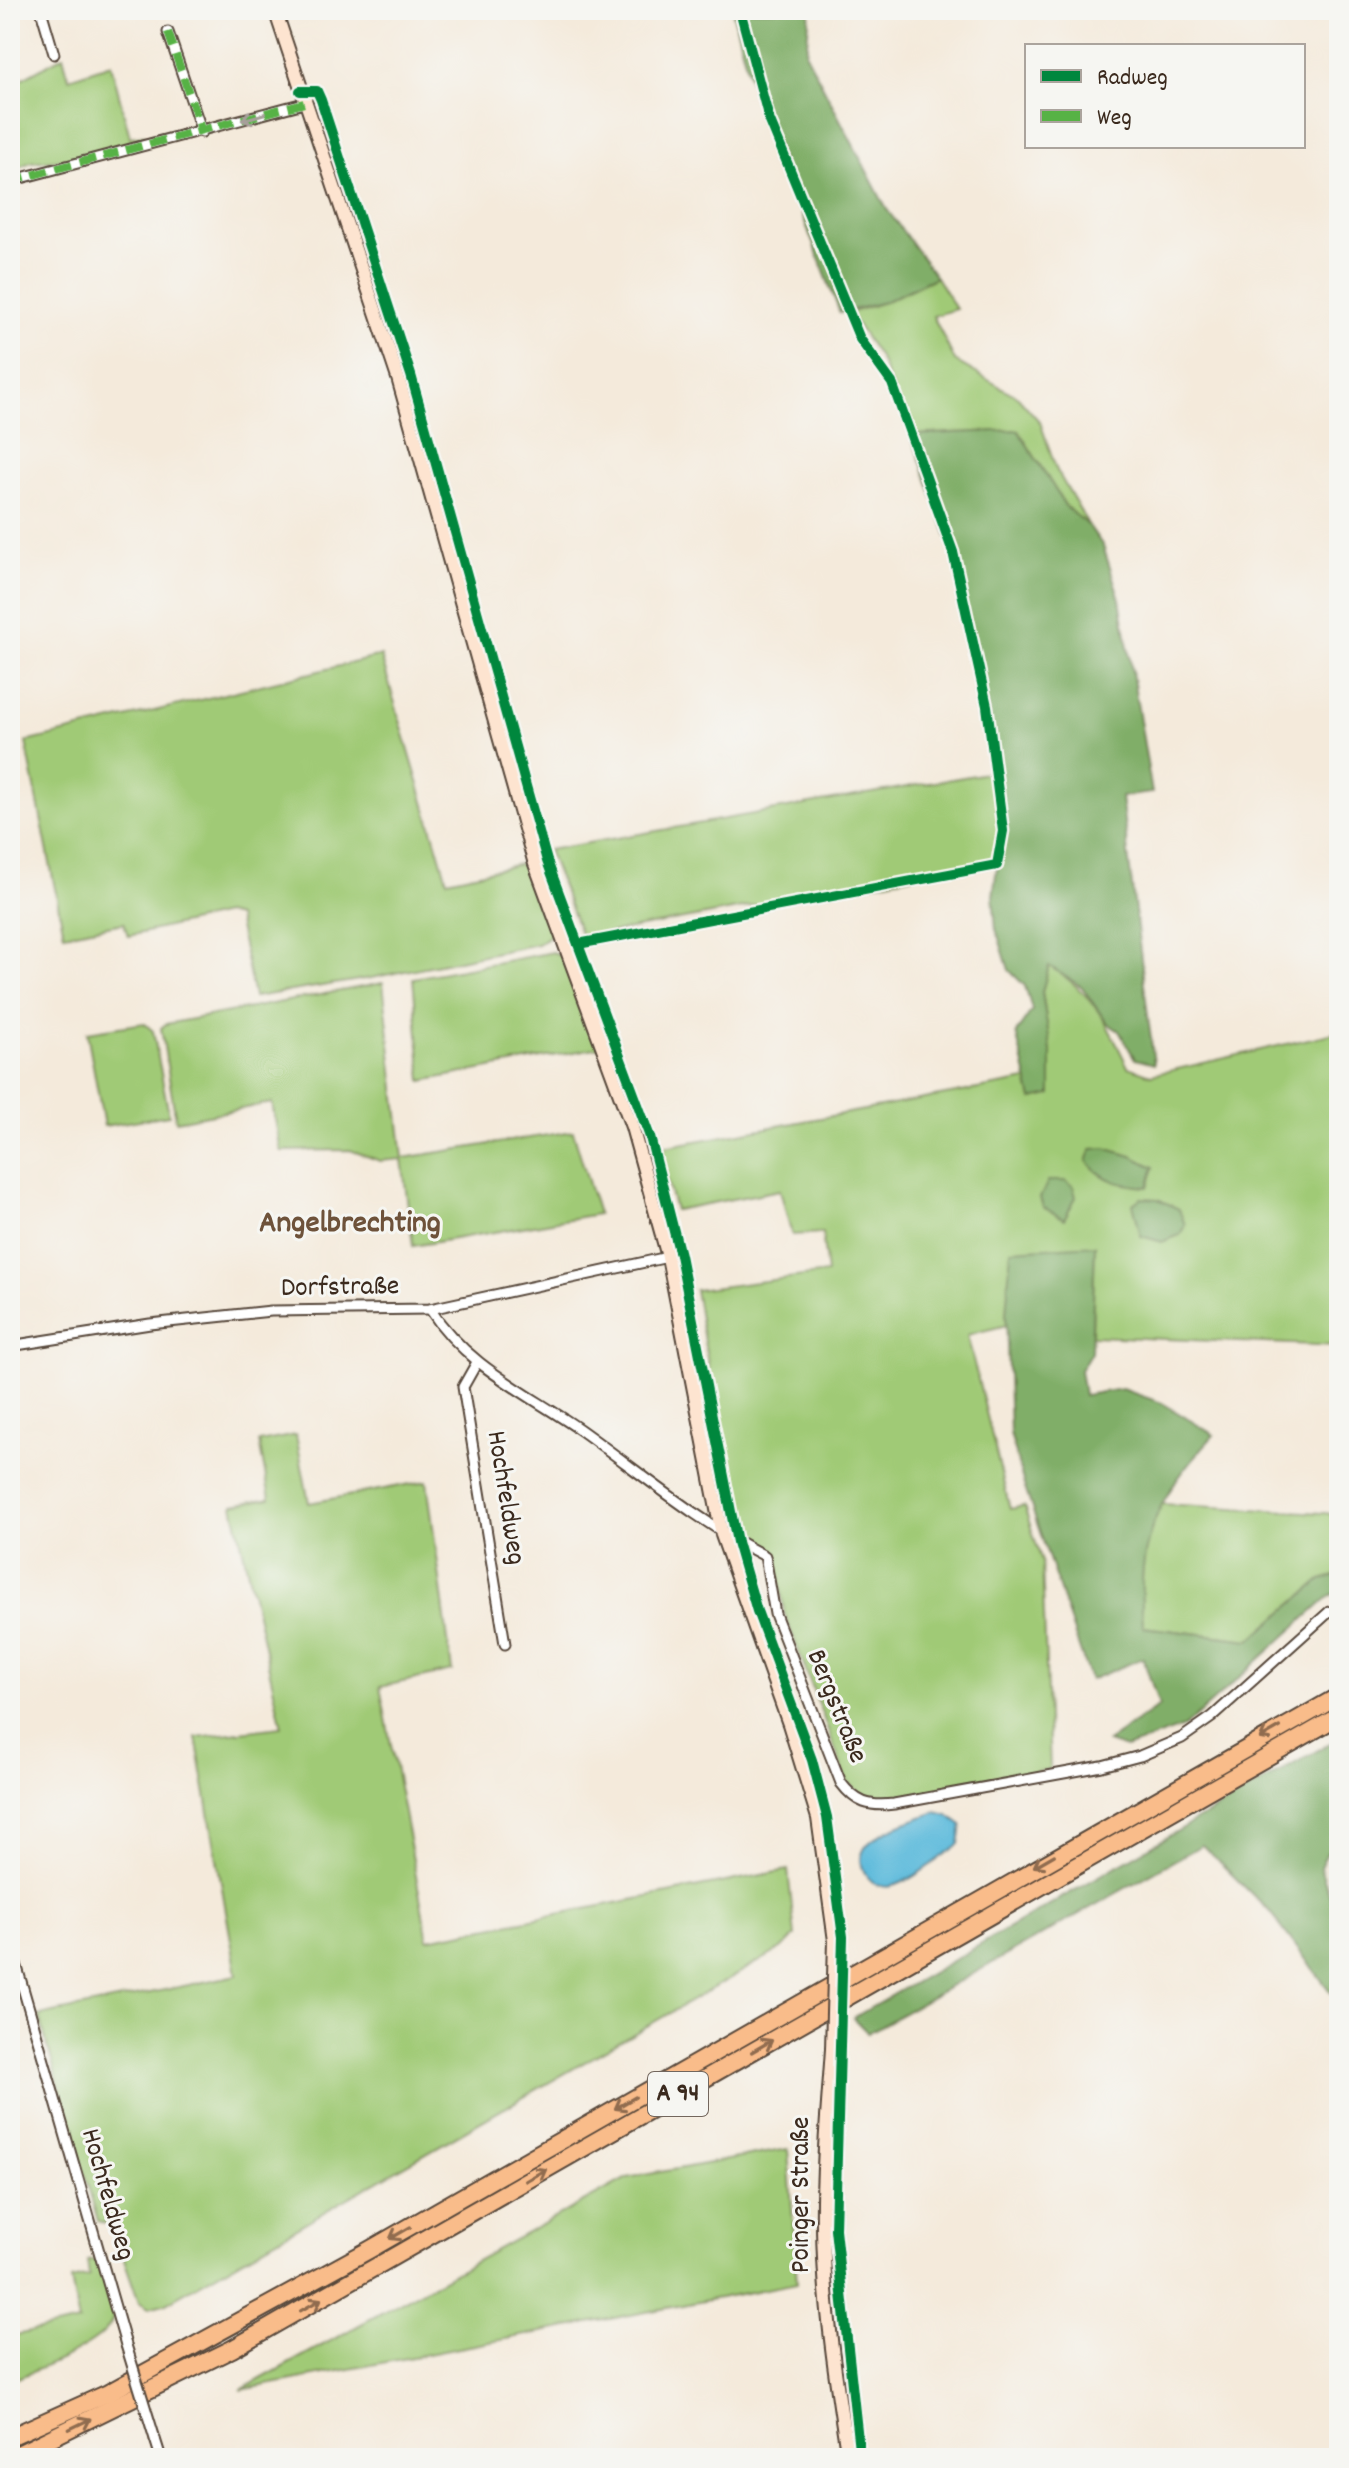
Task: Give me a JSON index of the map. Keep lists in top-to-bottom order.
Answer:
{
  "streets": {
    "highway": ["A 94"],
    "street": [
      "Dorfstraße",
      "Hochfeldweg",
      "Bergstraße",
      "Poinger Straße"
    ]
  },
  "crossings": [
    ["Dorfstraße", "Bergstraße"],
    ["Dorfstraße", "Poinger Straße"],
    ["Hochfeldweg", "Bergstraße"],
    ["Bergstraße", "Poinger Straße"]
  ],
  "districts": ["Angelbrechting"],
  "legend": ["Radweg", "Weg"]
}
